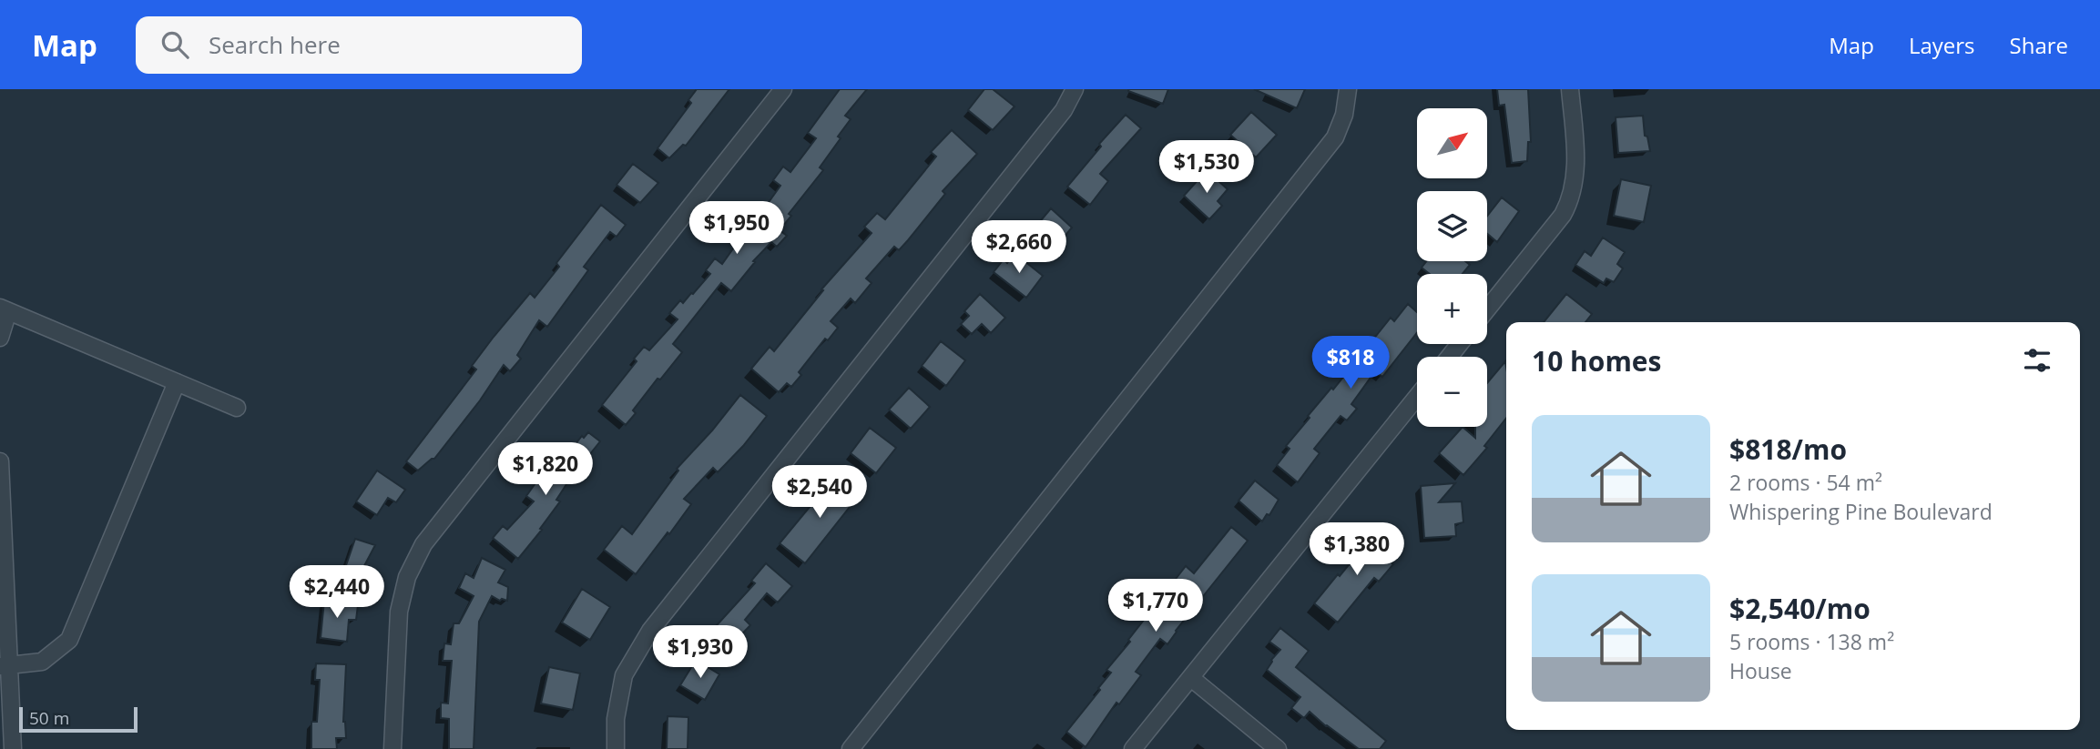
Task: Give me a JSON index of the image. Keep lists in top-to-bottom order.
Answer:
{
  "scale_bar": "50 m",
  "north": "top right",
  "page": {
    "header": "Map",
    "search": "Search here",
    "nav": ["Map", "Layers", "Share"],
    "map_buttons": ["+", "−"],
    "price": [
      "$1,530",
      "$1,950",
      "$2,660",
      "$818",
      "$1,820",
      "$2,540",
      "$1,380",
      "$2,440",
      "$1,770",
      "$1,930"
    ],
    "heading": "10 homes",
    "list": [
      {
        "name": "$818/mo",
        "note": "2 rooms · 54 m² · Whispering Pine Boulevard"
      },
      {
        "name": "$2,540/mo",
        "note": "5 rooms · 138 m² · House"
      }
    ],
    "scale": "50 m"
  }
}
